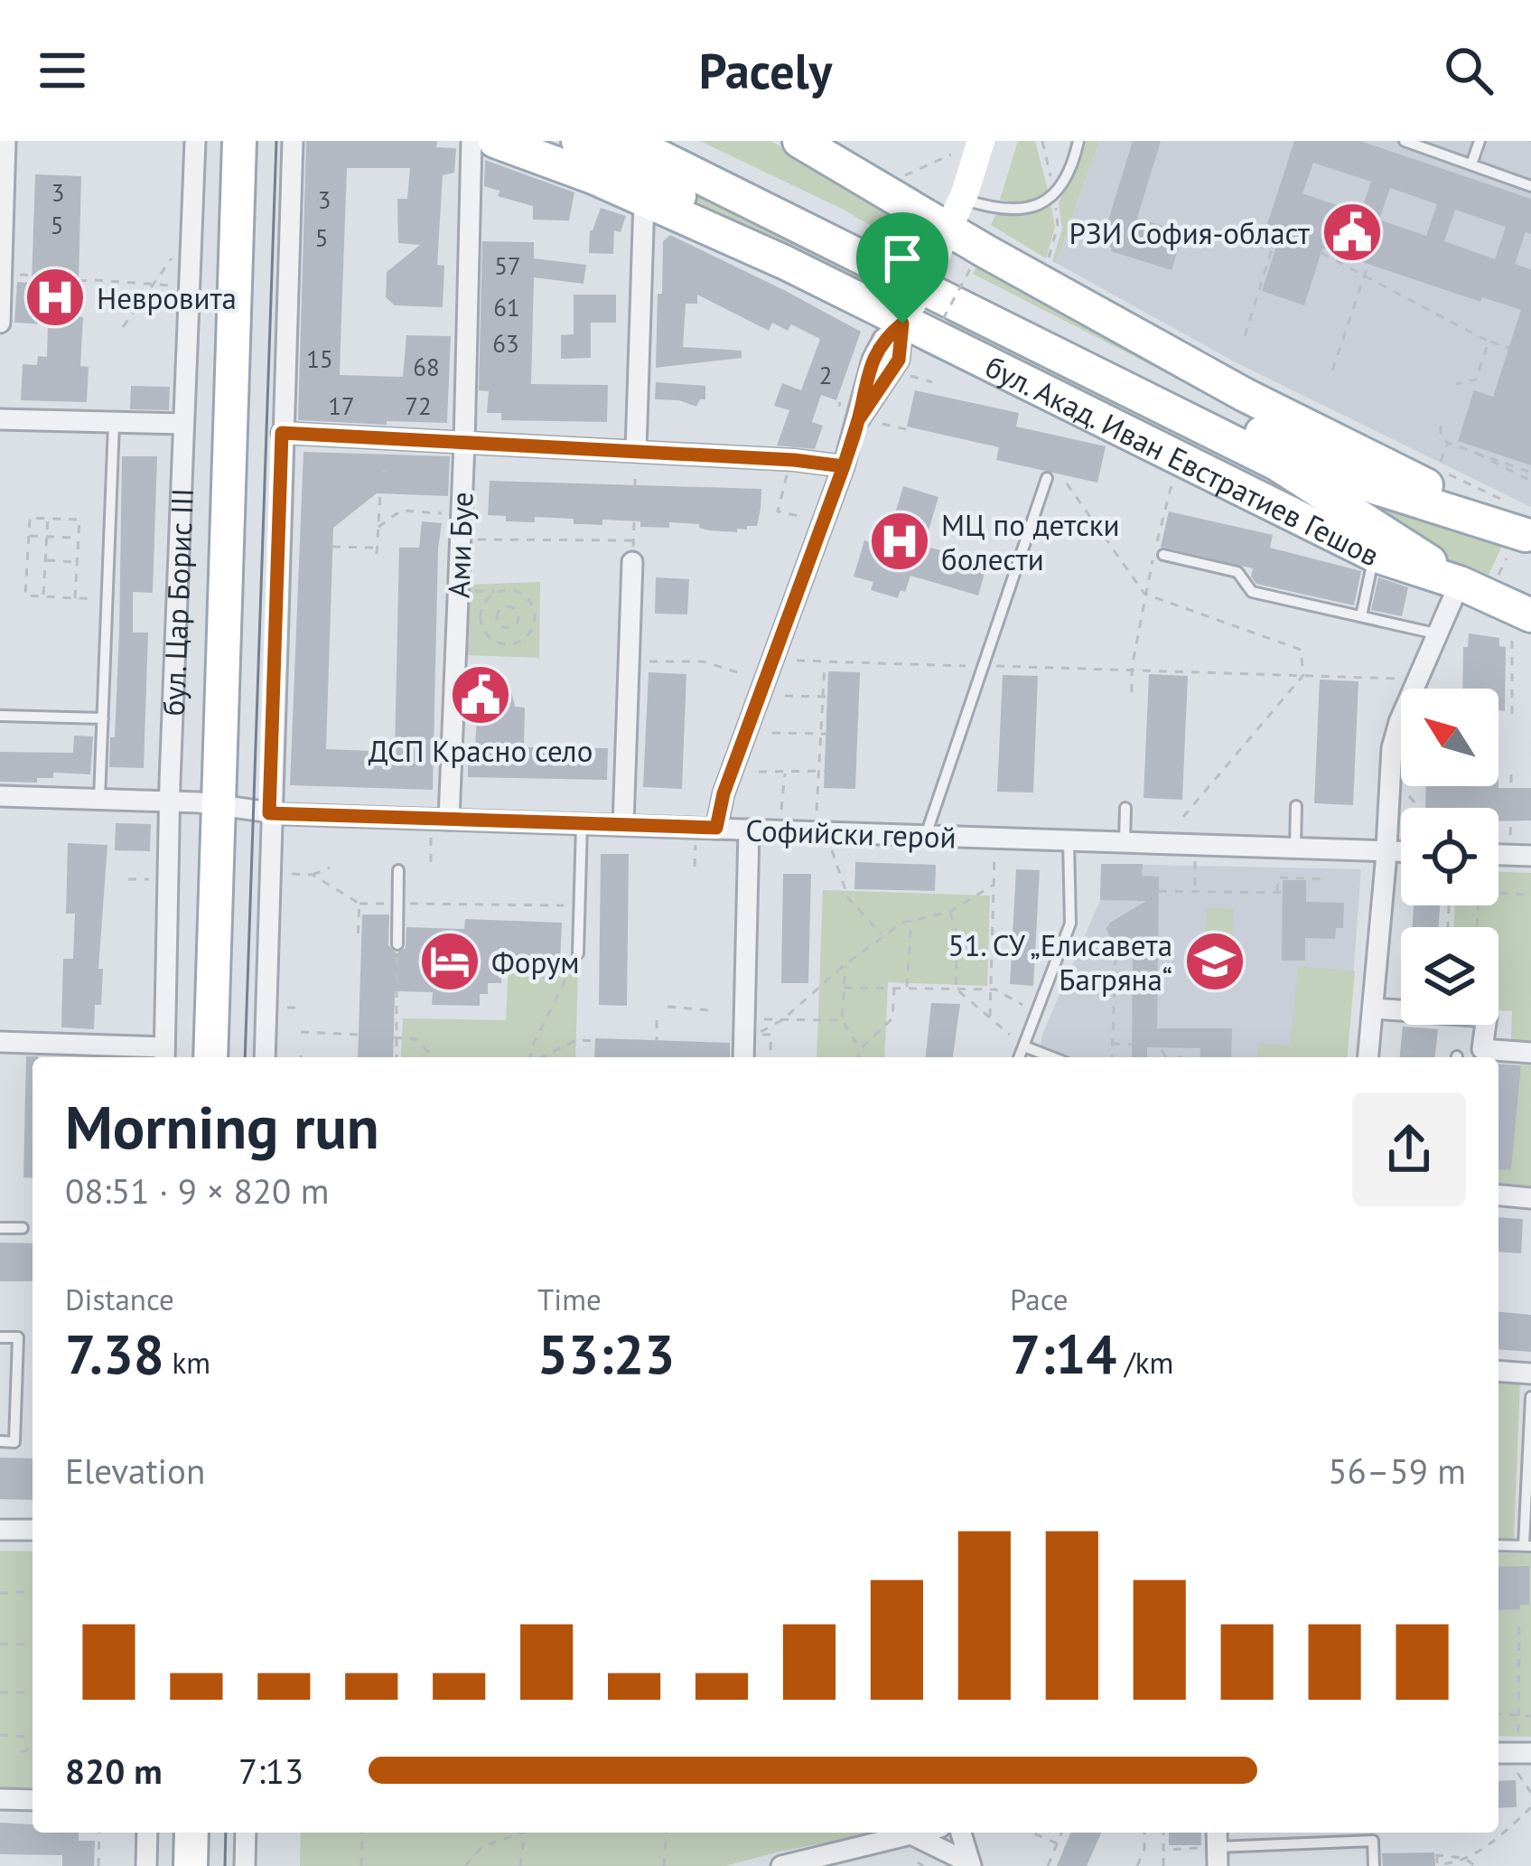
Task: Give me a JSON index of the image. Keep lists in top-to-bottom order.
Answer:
{
  "streets": {
    "main road": ["бул. Акад. Иван Евстратиев Гешов", "бул. Цар Борис III"],
    "street": ["Ами Буе", "Софийски герой"]
  },
  "crossings": [
    ["Ами Буе", "Софийски герой"],
    ["бул. Цар Борис III", "Софийски герой"]
  ],
  "places": {
    "public building": ["РЗИ София-област", "ДСП Красно село"],
    "hospital": ["Невровита", "МЦ по детски болести"],
    "hotel": ["Форум"],
    "school or university": ["51. СУ „Елисавета Багряна“"]
  },
  "house_numbers": [
    "3",
    "3",
    "5",
    "5",
    "57",
    "61",
    "63",
    "15",
    "68",
    "2",
    "17",
    "72"
  ],
  "north": "top left",
  "page": {
    "header": "Pacely",
    "heading": ["Morning run", "08:51 · 9 × 820 m"],
    "stats": [
      ["Distance", "7.38 km"],
      ["Time", "53:23"],
      ["Pace", "7:14 /km"]
    ],
    "chart": ["Elevation", "56–59 m"],
    "list": [
      {
        "name": "820 m",
        "note": "7:13"
      }
    ]
  }
}
